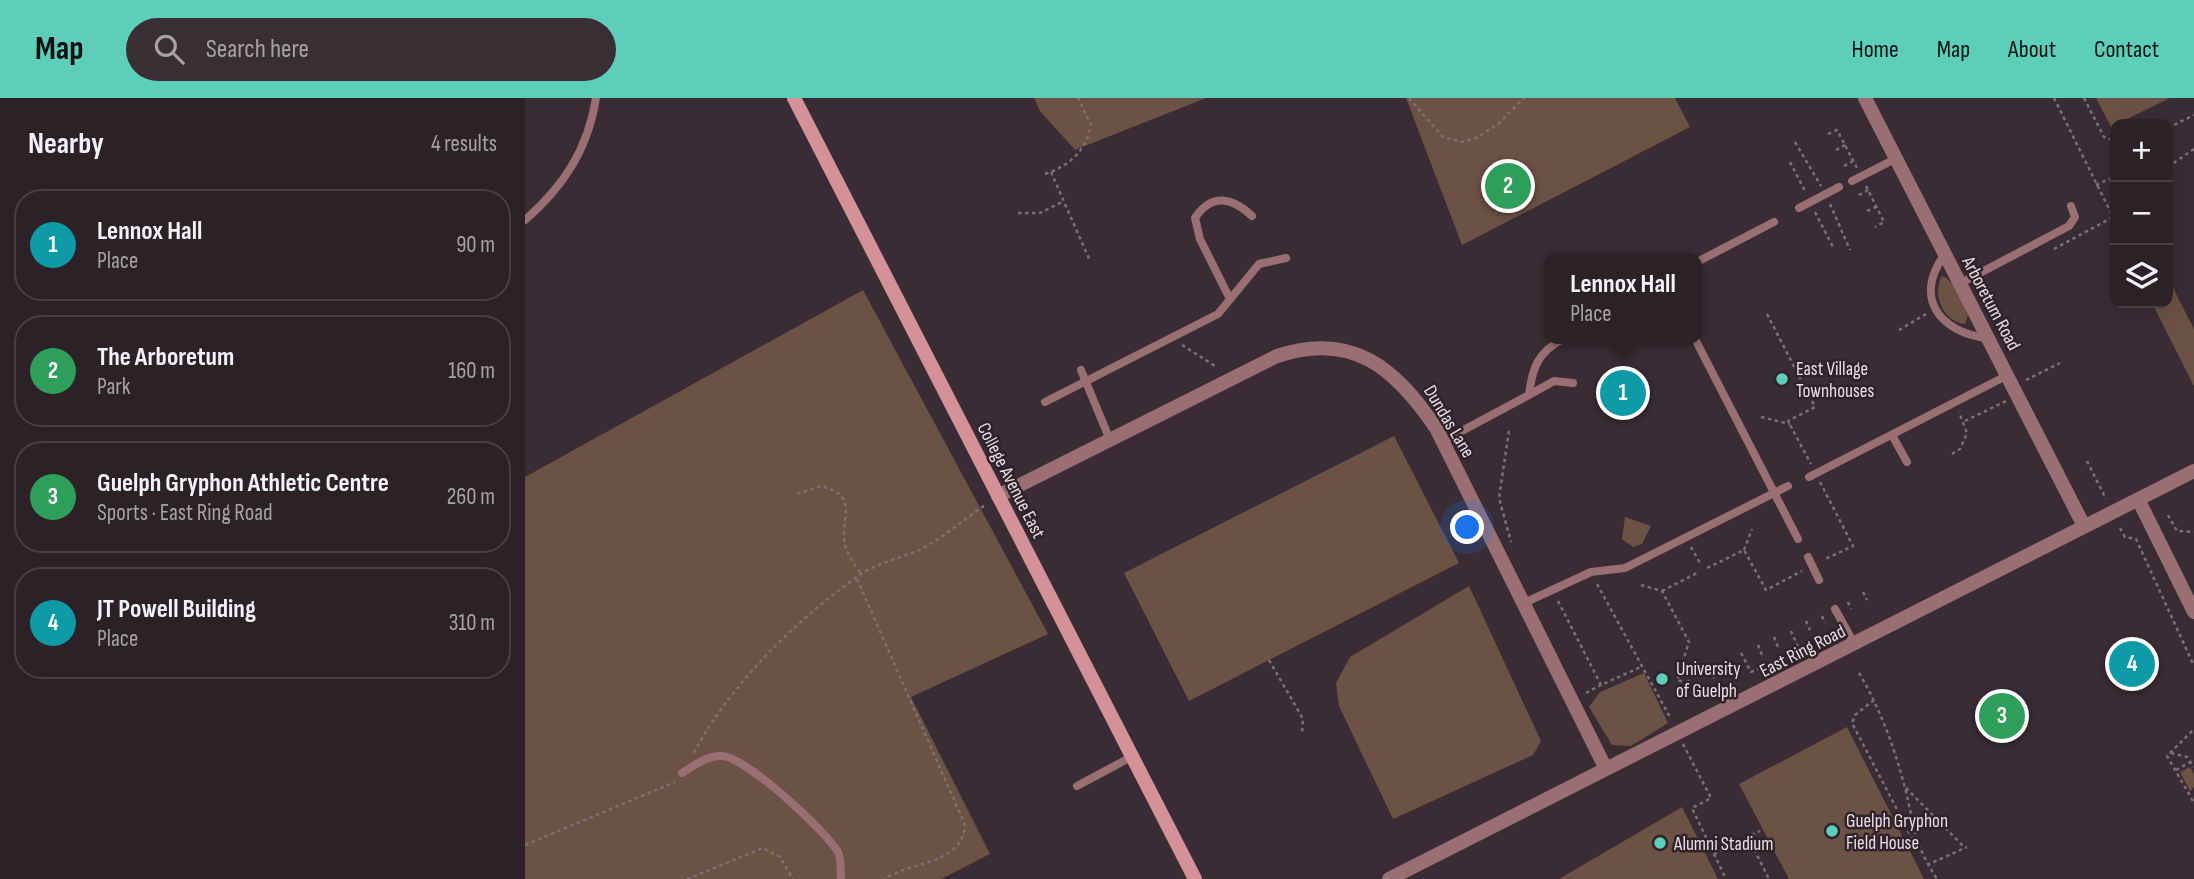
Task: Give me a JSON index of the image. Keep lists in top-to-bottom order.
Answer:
{
  "streets": {
    "street": [
      "Arboretum Road",
      "Dundas Lane",
      "College Avenue East",
      "East Ring Road"
    ]
  },
  "crossings": [
    ["Arboretum Road", "East Ring Road"],
    ["Dundas Lane", "College Avenue East"],
    ["Dundas Lane", "East Ring Road"]
  ],
  "places": [
    "East Village Townhouses",
    "University of Guelph",
    "Guelph Gryphon Field House",
    "Alumni Stadium"
  ],
  "page": {
    "header": "Map",
    "search": "Search here",
    "nav": [
      "Home",
      "Map",
      "About",
      "Contact"
    ],
    "heading": ["Nearby", "4 results"],
    "map_buttons": ["+", "−"],
    "pins": [
      "2",
      "1",
      "4",
      "3"
    ],
    "list": [
      {
        "mark": "1",
        "name": "Lennox Hall",
        "note": "Place",
        "value": "90 m"
      },
      {
        "mark": "2",
        "name": "The Arboretum",
        "note": "Park",
        "value": "160 m"
      },
      {
        "mark": "3",
        "name": "Guelph Gryphon Athletic Centre",
        "note": "Sports · East Ring Road",
        "value": "260 m"
      },
      {
        "mark": "4",
        "name": "JT Powell Building",
        "note": "Place",
        "value": "310 m"
      }
    ],
    "popup": ["Lennox Hall", "Place"]
  }
}
